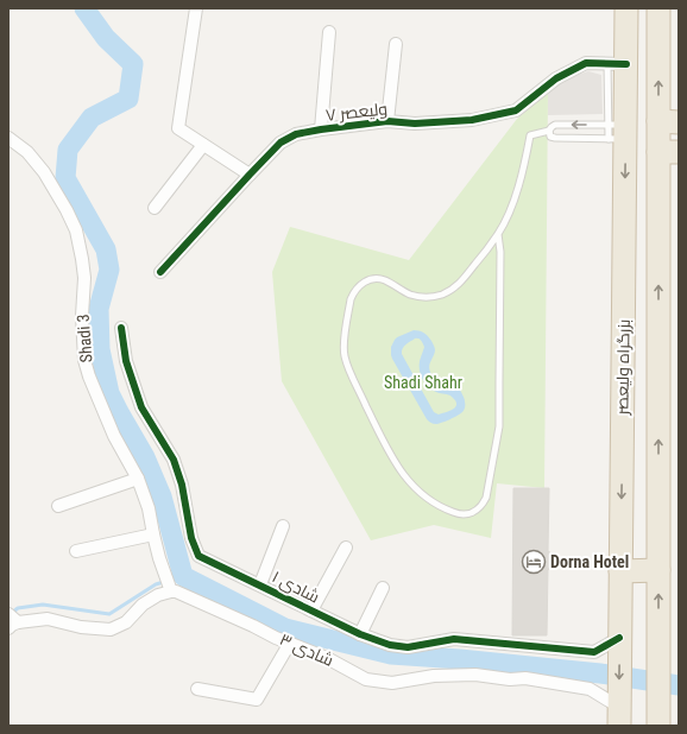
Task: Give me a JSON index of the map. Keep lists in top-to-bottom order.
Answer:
{
  "streets": {
    "highway": ["بزرگراه ولیعصر"],
    "street": [
      "ولیعصر ۷",
      "Shadi 3",
      "شادی ۱",
      "شادی ۳"
    ]
  },
  "crossings": [
    ["ولیعصر ۷", "بزرگراه ولیعصر"],
    ["Shadi 3", "شادی ۳"],
    ["بزرگراه ولیعصر", "شادی ۱"],
    ["بزرگراه ولیعصر", "شادی ۳"]
  ],
  "parks": ["Shadi Shahr"],
  "places": {
    "hotel": ["Dorna Hotel"]
  }
}
